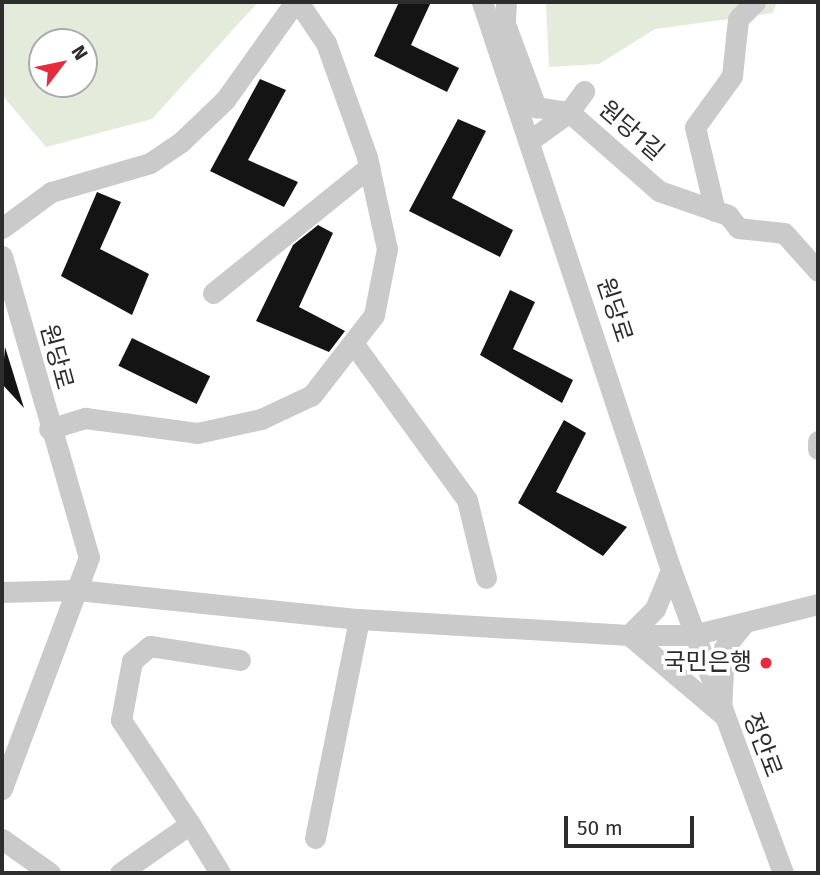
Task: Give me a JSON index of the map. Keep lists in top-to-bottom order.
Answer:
{
  "streets": {
    "street": ["원당1길", "원당로", "정안로"]
  },
  "crossings": [
    ["원당로", "정안로"]
  ],
  "places": ["국민은행"],
  "scale_bar": "50 m",
  "north": "top right"
}
